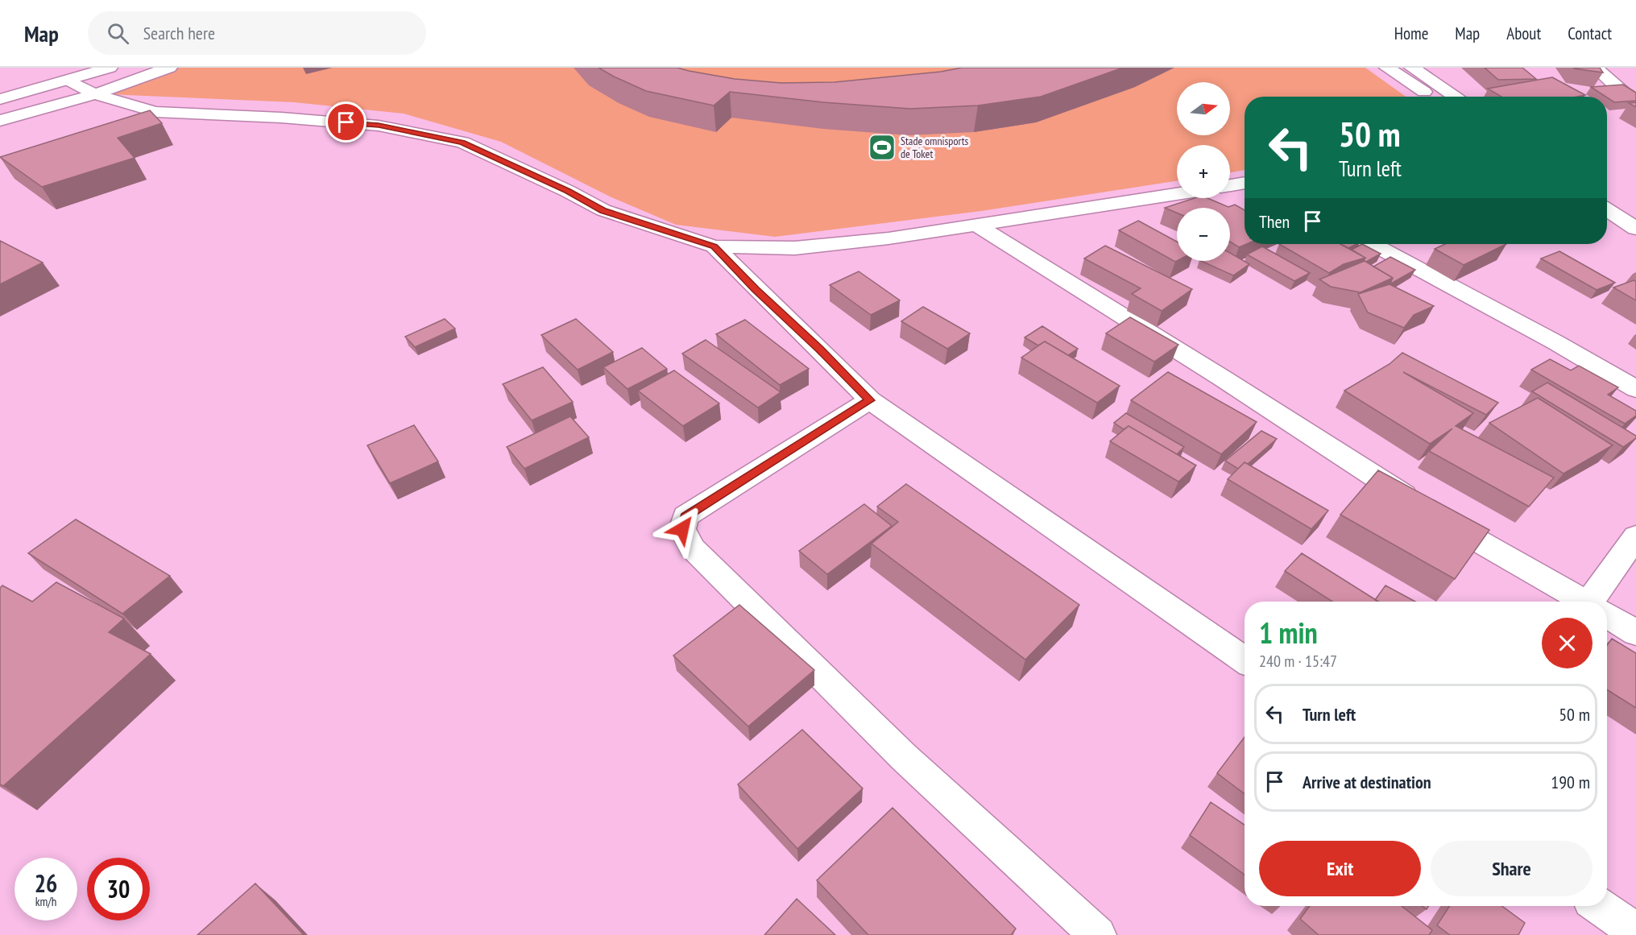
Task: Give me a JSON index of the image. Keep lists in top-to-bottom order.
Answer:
{
  "places": {
    "sports": ["Stade omnisports de Toket"]
  },
  "north": "right",
  "page": {
    "header": "Map",
    "search": "Search here",
    "nav": [
      "Home",
      "Map",
      "About",
      "Contact"
    ],
    "map_buttons": ["+", "−"],
    "turn": ["50 m", "Turn left"],
    "then": "Then",
    "heading": ["1 min", "240 m · 15:47"],
    "list": [
      {
        "name": "Turn left",
        "value": "50 m"
      },
      {
        "name": "Arrive at destination",
        "value": "190 m"
      }
    ],
    "buttons": ["Exit", "Share"],
    "speed": "26 km/h",
    "limit": "30"
  }
}
